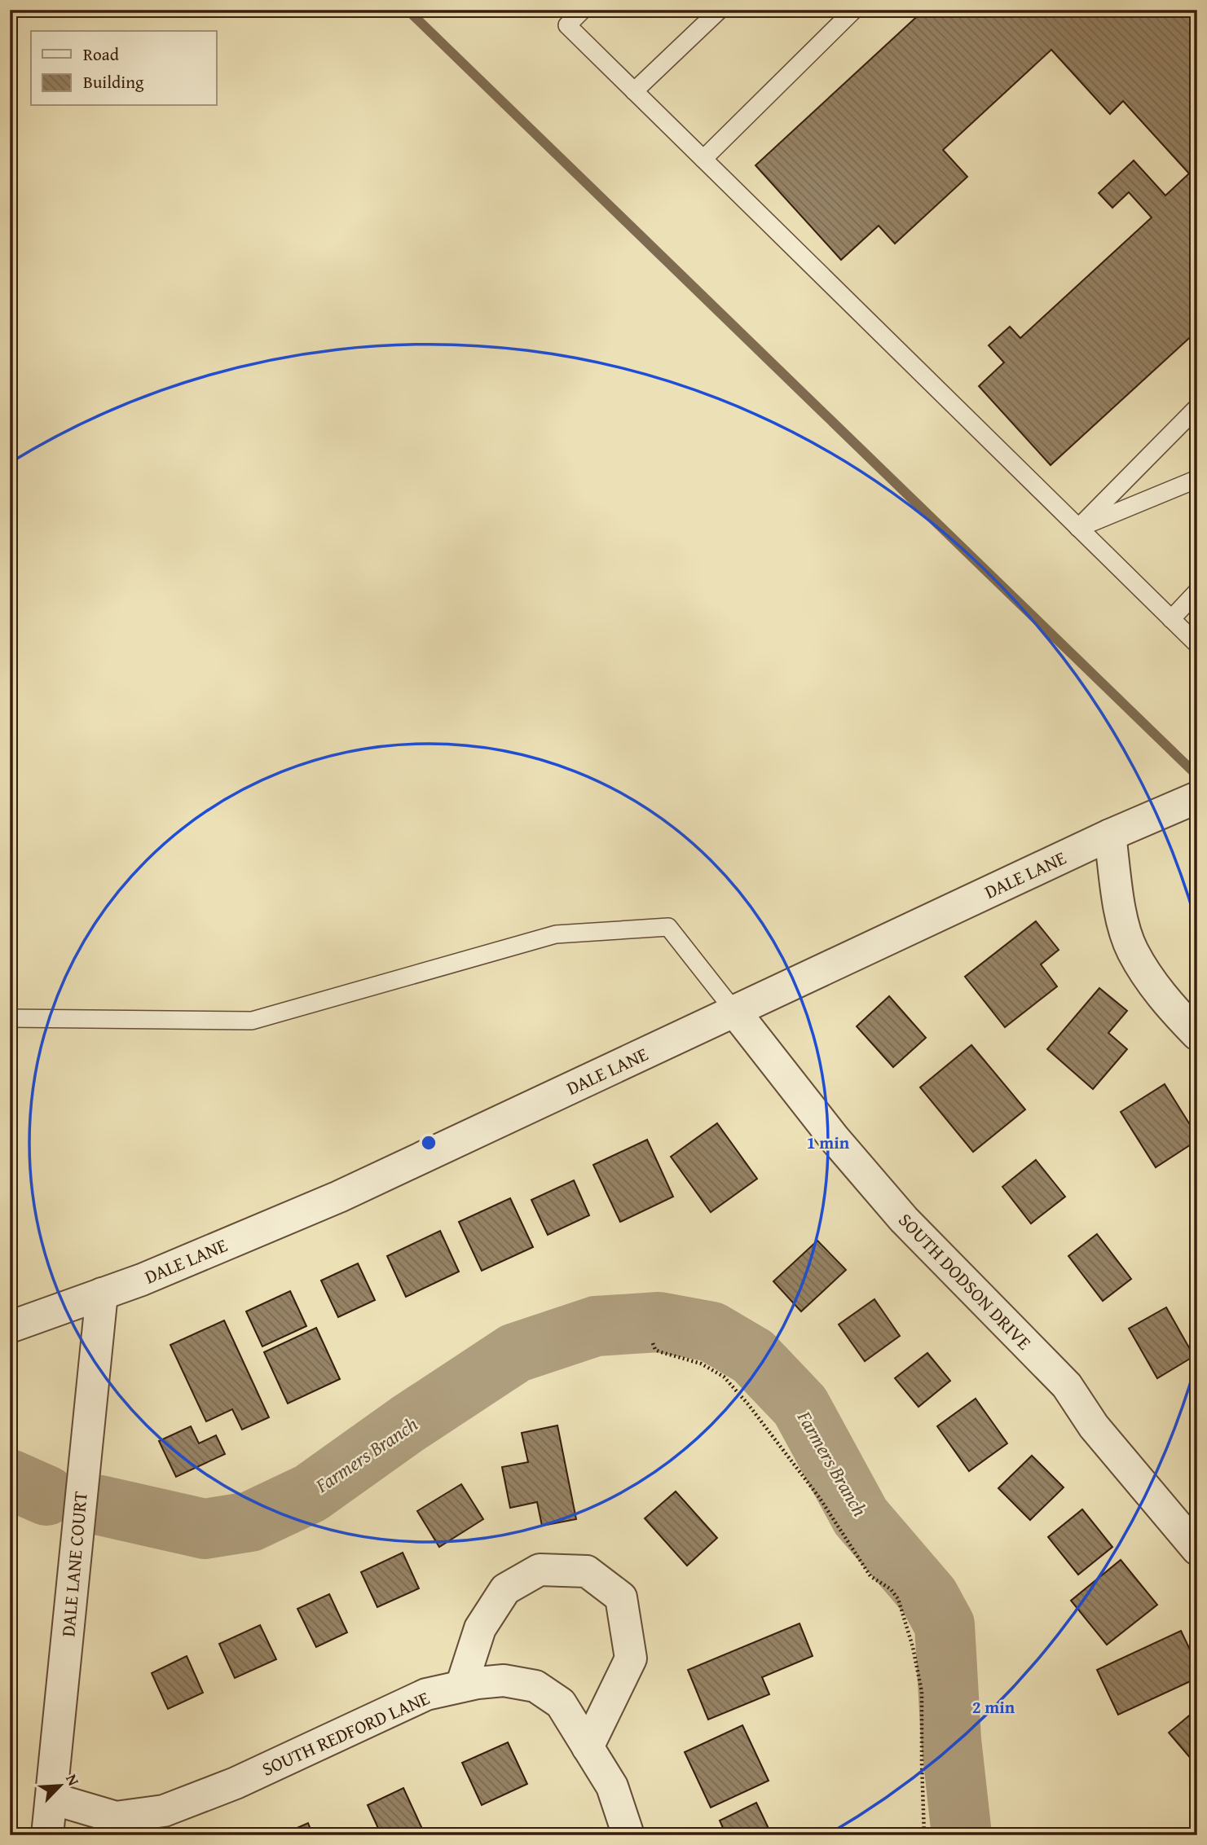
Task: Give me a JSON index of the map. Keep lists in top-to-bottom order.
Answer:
{
  "streets": {
    "street": [
      "DALE LANE",
      "SOUTH DODSON DRIVE",
      "DALE LANE COURT",
      "SOUTH REDFORD LANE"
    ]
  },
  "crossings": [
    ["DALE LANE", "SOUTH DODSON DRIVE"],
    ["DALE LANE", "DALE LANE COURT"],
    ["DALE LANE COURT", "SOUTH REDFORD LANE"]
  ],
  "water": ["Farmers Branch"],
  "legend": ["Road", "Building"],
  "north": "top right",
  "rings": ["1 min", "2 min"]
}
